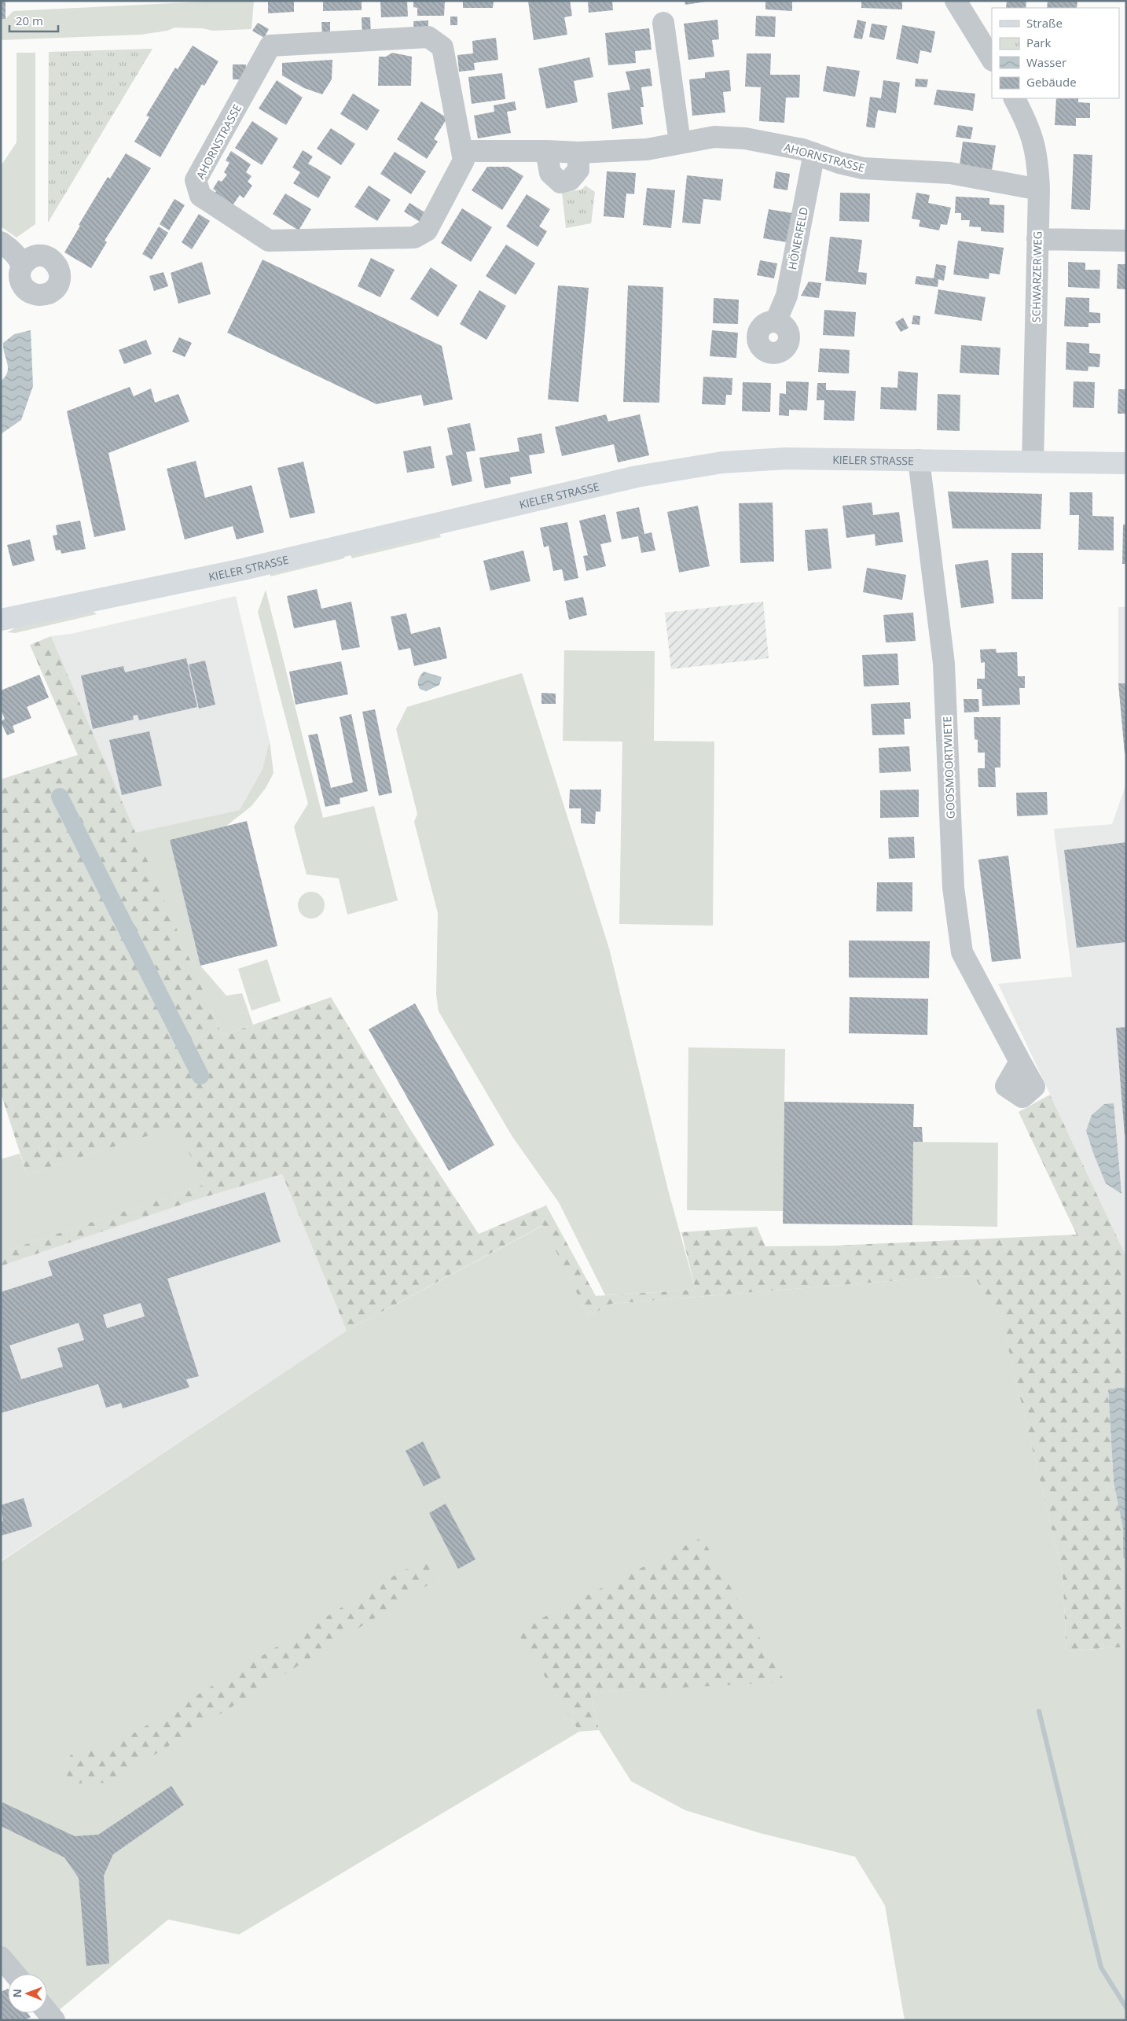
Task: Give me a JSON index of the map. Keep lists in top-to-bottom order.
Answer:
{
  "streets": {
    "main road": ["KIELER STRASSE"],
    "street": [
      "AHORNSTRASSE",
      "HÖNERFELD",
      "SCHWARZER WEG",
      "GOOSMOORTWIETE"
    ]
  },
  "crossings": [
    ["AHORNSTRASSE", "HÖNERFELD"],
    ["AHORNSTRASSE", "SCHWARZER WEG"],
    ["SCHWARZER WEG", "KIELER STRASSE"],
    ["KIELER STRASSE", "GOOSMOORTWIETE"]
  ],
  "legend": [
    "Straße",
    "Park",
    "Wasser",
    "Gebäude"
  ],
  "scale_bar": "20 m",
  "north": "left"
}
